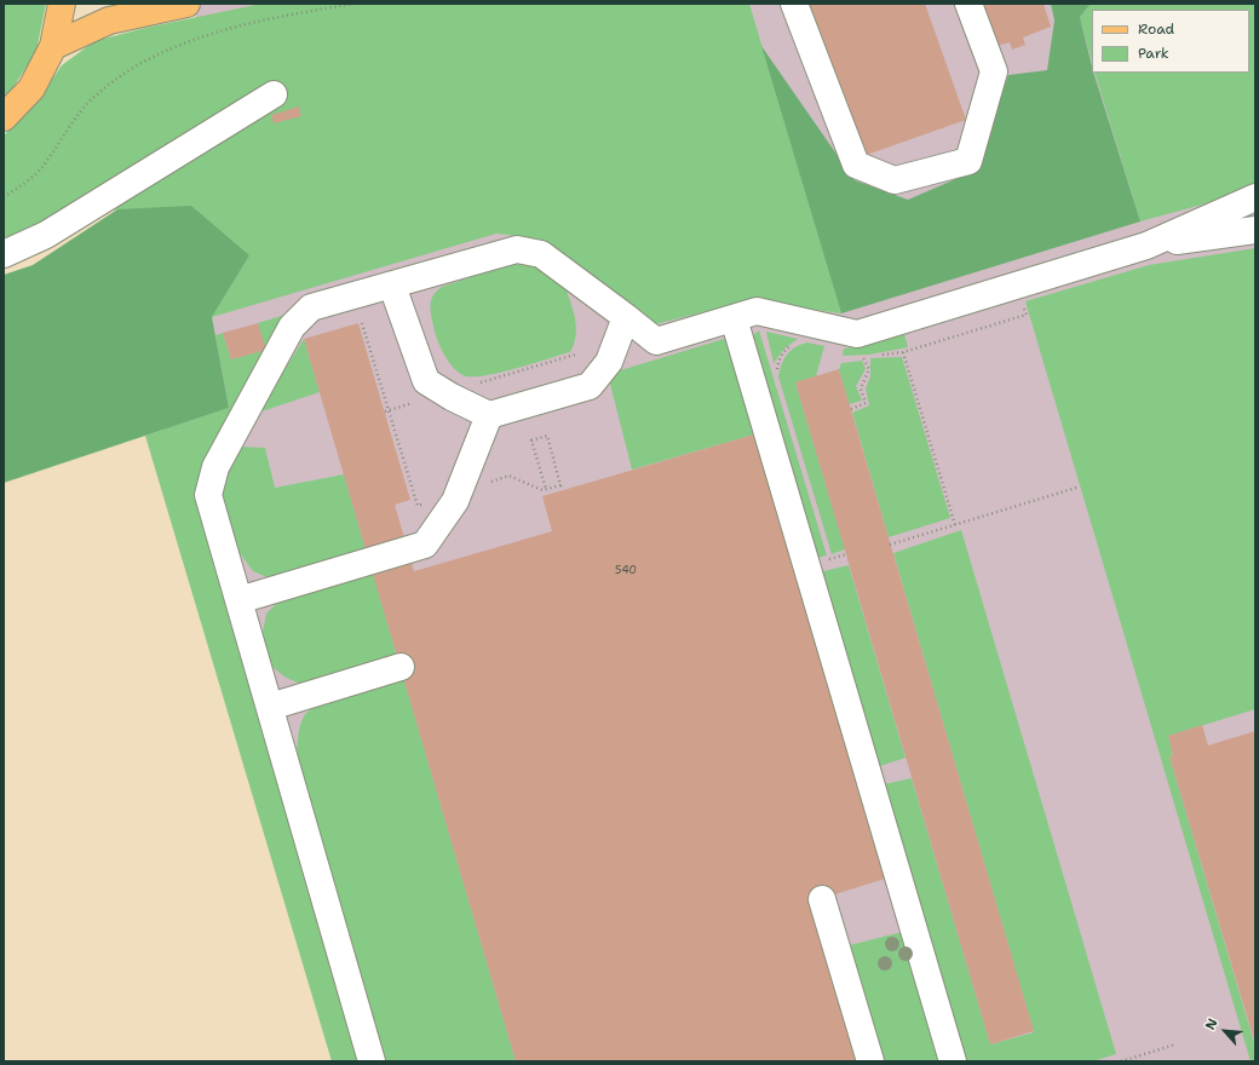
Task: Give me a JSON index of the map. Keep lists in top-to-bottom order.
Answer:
{
  "house_numbers": ["540"],
  "legend": ["Road", "Park"],
  "north": "top left"
}
